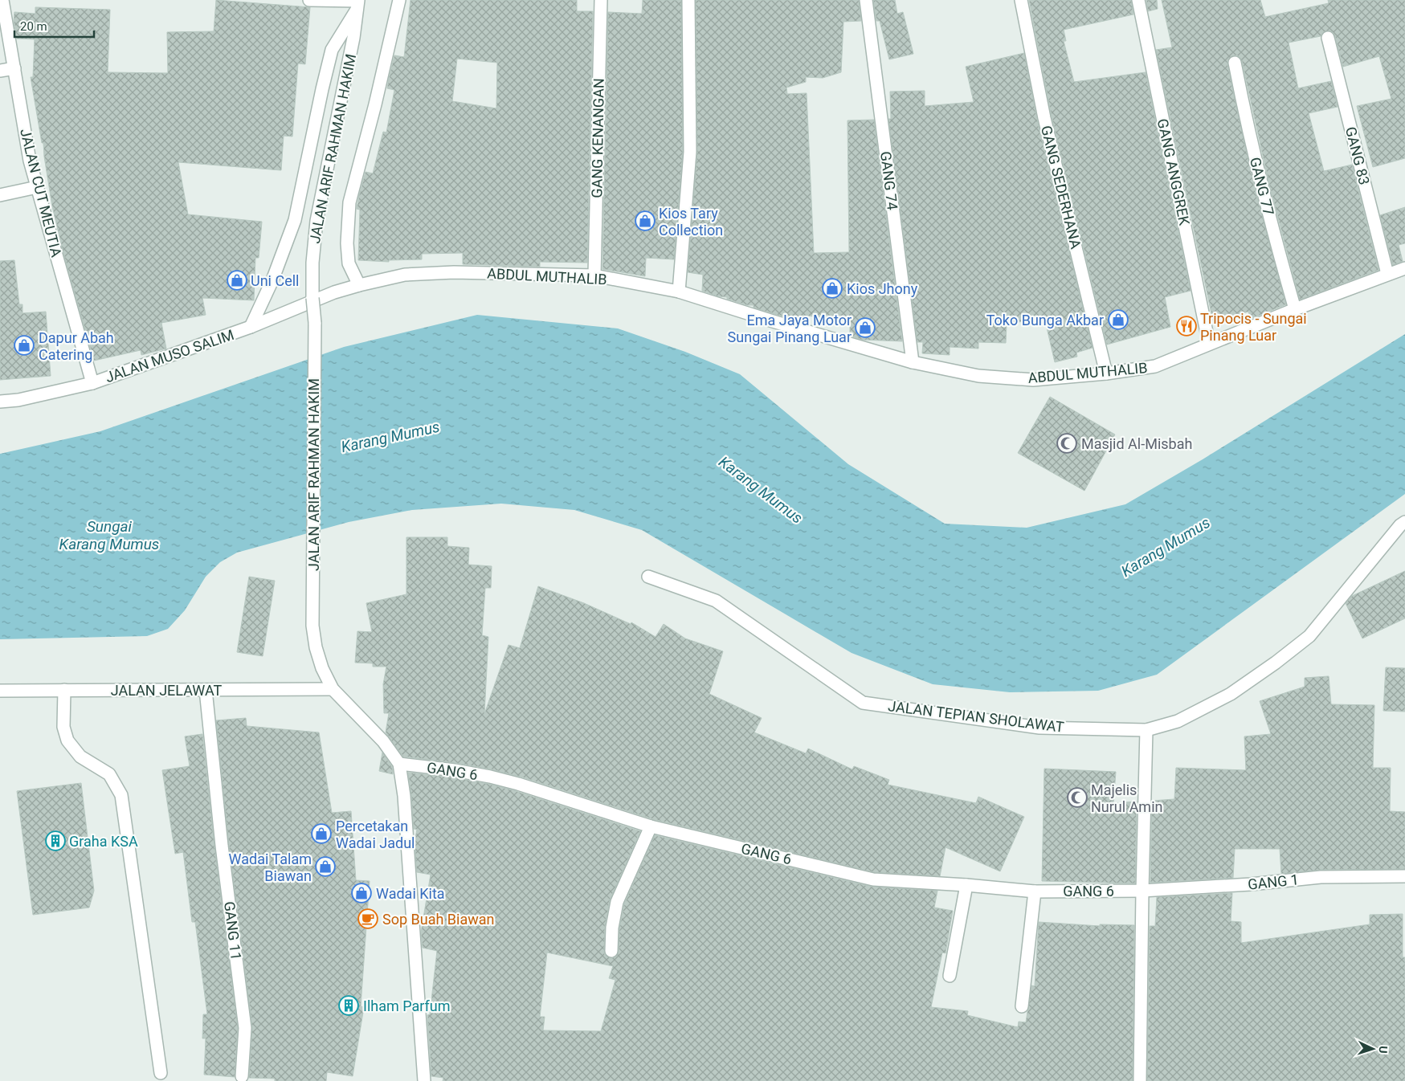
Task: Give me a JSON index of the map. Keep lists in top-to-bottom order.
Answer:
{
  "streets": {
    "street": [
      "GANG KENANGAN",
      "JALAN ARIF RAHMAN HAKIM",
      "GANG 83",
      "GANG ANGGREK",
      "GANG 74",
      "GANG 77",
      "GANG SEDERHANA",
      "JALAN CUT MEUTIA",
      "ABDUL MUTHALIB",
      "JALAN MUSO SALIM",
      "JALAN JELAWAT",
      "JALAN TEPIAN SHOLAWAT",
      "GANG 6",
      "GANG 1",
      "GANG 11"
    ]
  },
  "crossings": [
    ["GANG KENANGAN", "ABDUL MUTHALIB"],
    ["JALAN ARIF RAHMAN HAKIM", "JALAN JELAWAT"],
    ["JALAN ARIF RAHMAN HAKIM", "GANG 6"],
    ["GANG 83", "ABDUL MUTHALIB"],
    ["GANG ANGGREK", "ABDUL MUTHALIB"],
    ["GANG 74", "ABDUL MUTHALIB"],
    ["GANG 77", "ABDUL MUTHALIB"],
    ["GANG SEDERHANA", "ABDUL MUTHALIB"],
    ["JALAN CUT MEUTIA", "JALAN MUSO SALIM"],
    ["ABDUL MUTHALIB", "JALAN MUSO SALIM"],
    ["JALAN JELAWAT", "GANG 11"],
    ["GANG 6", "GANG 1"]
  ],
  "water": ["Karang Mumus", "Sungai Karang Mumus"],
  "places": {
    "shop": [
      "Kios Tary Collection",
      "Uni Cell",
      "Kios Jhony",
      "Toko Bunga Akbar",
      "Ema Jaya Motor Sungai Pinang Luar",
      "Dapur Abah Catering",
      "Percetakan Wadai Jadul",
      "Wadai Talam Biawan",
      "Wadai Kita"
    ],
    "restaurant": ["Tripocis - Sungai Pinang Luar"],
    "mosque": ["Masjid Al-Misbah", "Majelis Nurul Amin"],
    "building": ["Graha KSA", "Ilham Parfum"],
    "cafe": ["Sop Buah Biawan"]
  },
  "scale_bar": "20 m",
  "north": "right"
}
